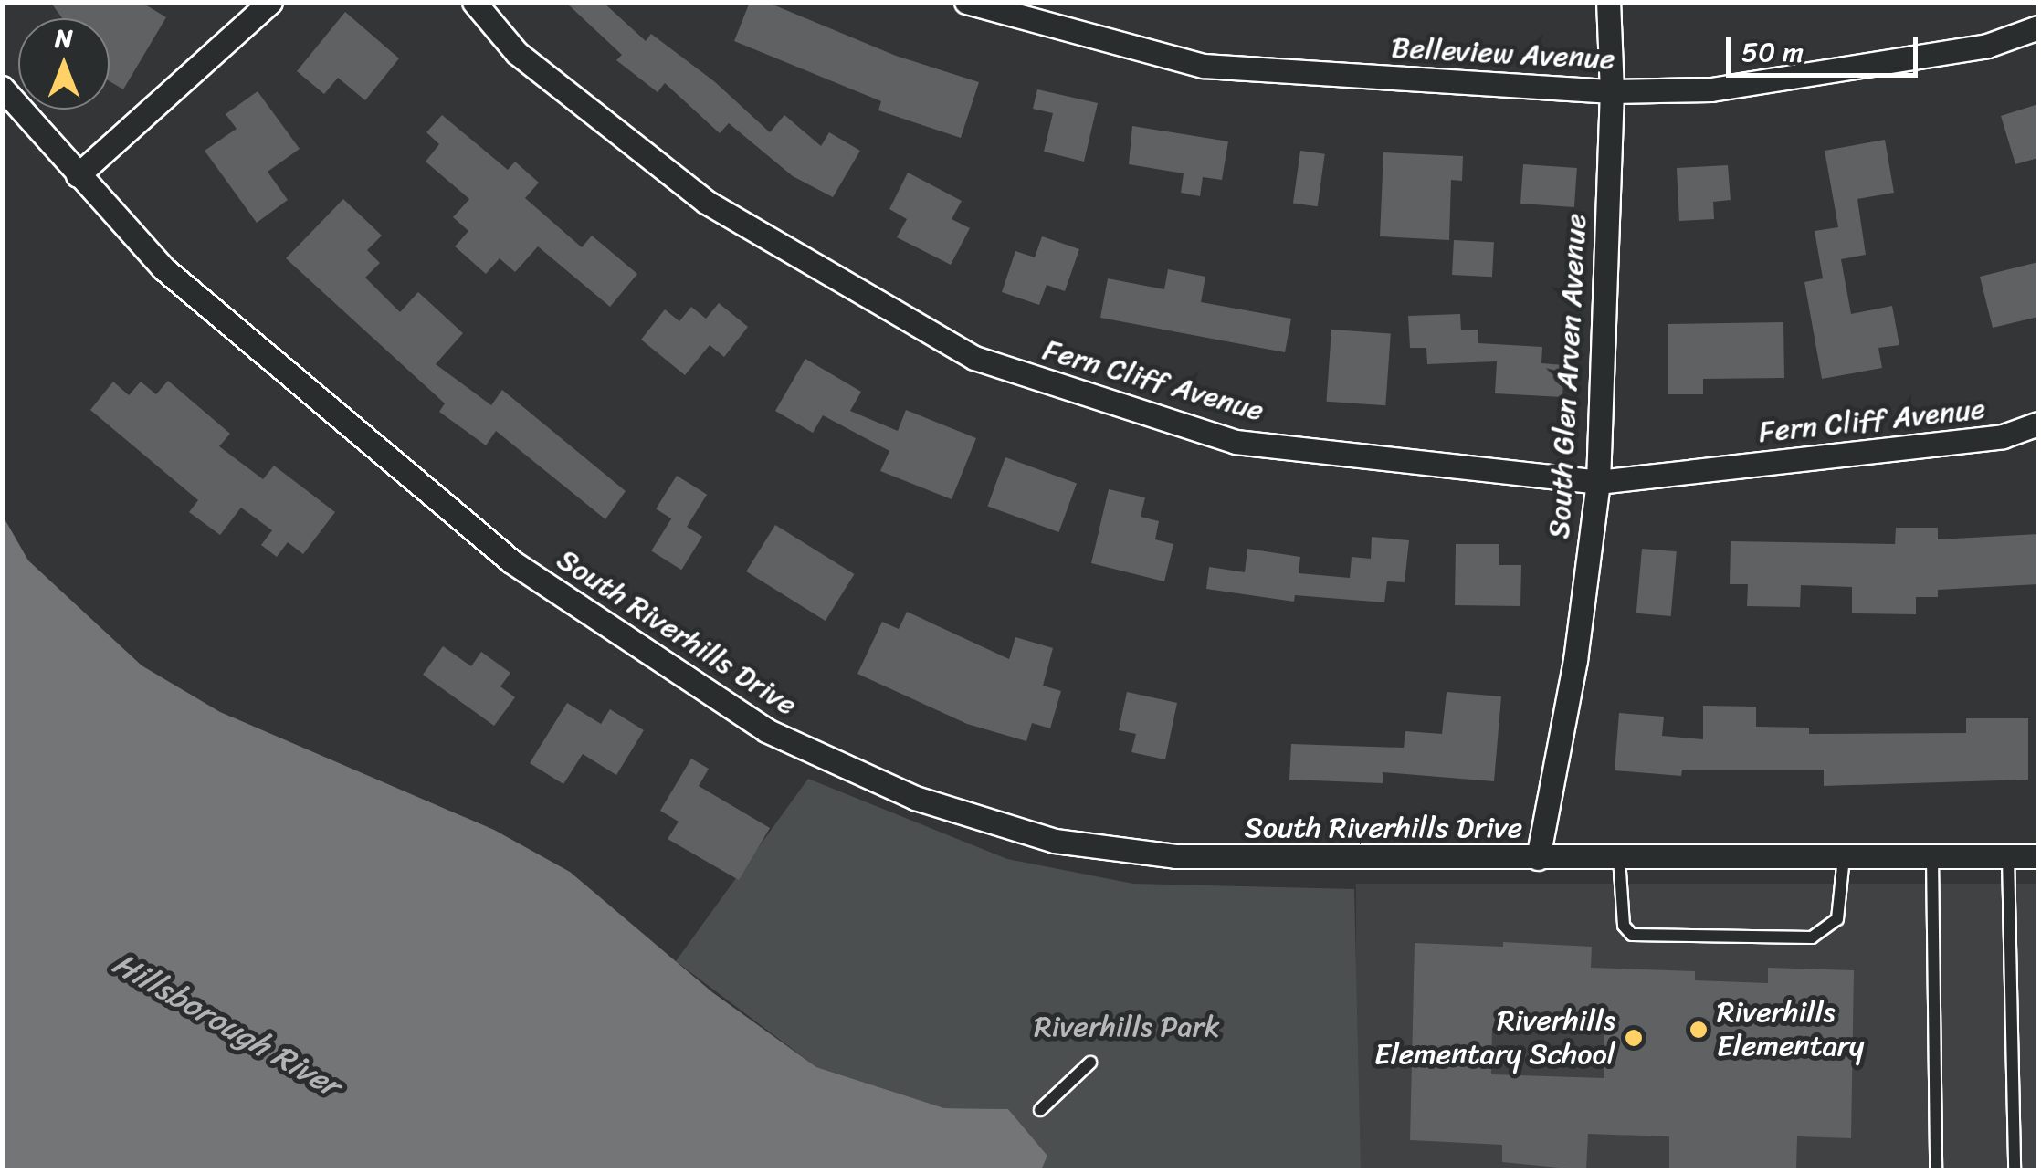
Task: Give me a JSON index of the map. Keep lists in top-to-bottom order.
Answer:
{
  "streets": {
    "street": [
      "Belleview Avenue",
      "South Glen Arven Avenue",
      "Fern Cliff Avenue",
      "South Riverhills Drive"
    ]
  },
  "crossings": [
    ["Belleview Avenue", "South Glen Arven Avenue"],
    ["South Glen Arven Avenue", "Fern Cliff Avenue"],
    ["South Glen Arven Avenue", "South Riverhills Drive"]
  ],
  "water": ["Hillsborough River"],
  "parks": ["Riverhills Park"],
  "places": ["Riverhills Elementary", "Riverhills Elementary School"],
  "scale_bar": "50 m",
  "north": "top"
}
